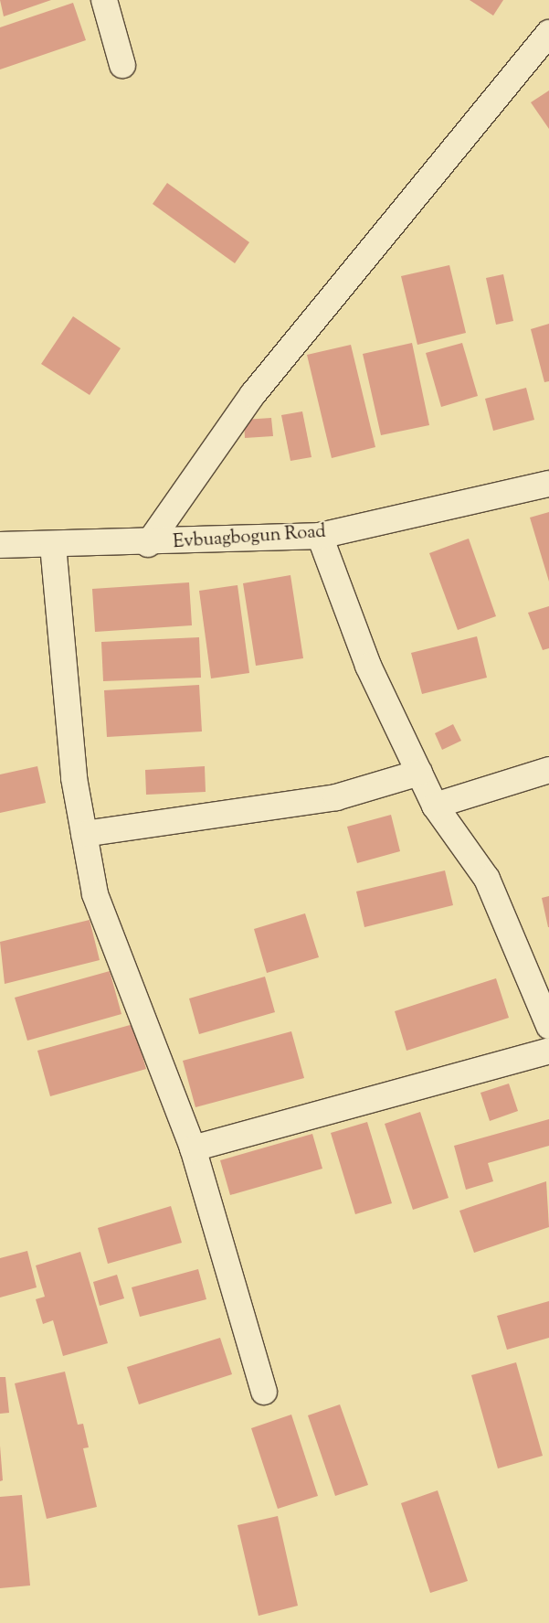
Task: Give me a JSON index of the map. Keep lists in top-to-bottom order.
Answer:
{
  "streets": {
    "street": ["Evbuagbogun Road"]
  }
}
